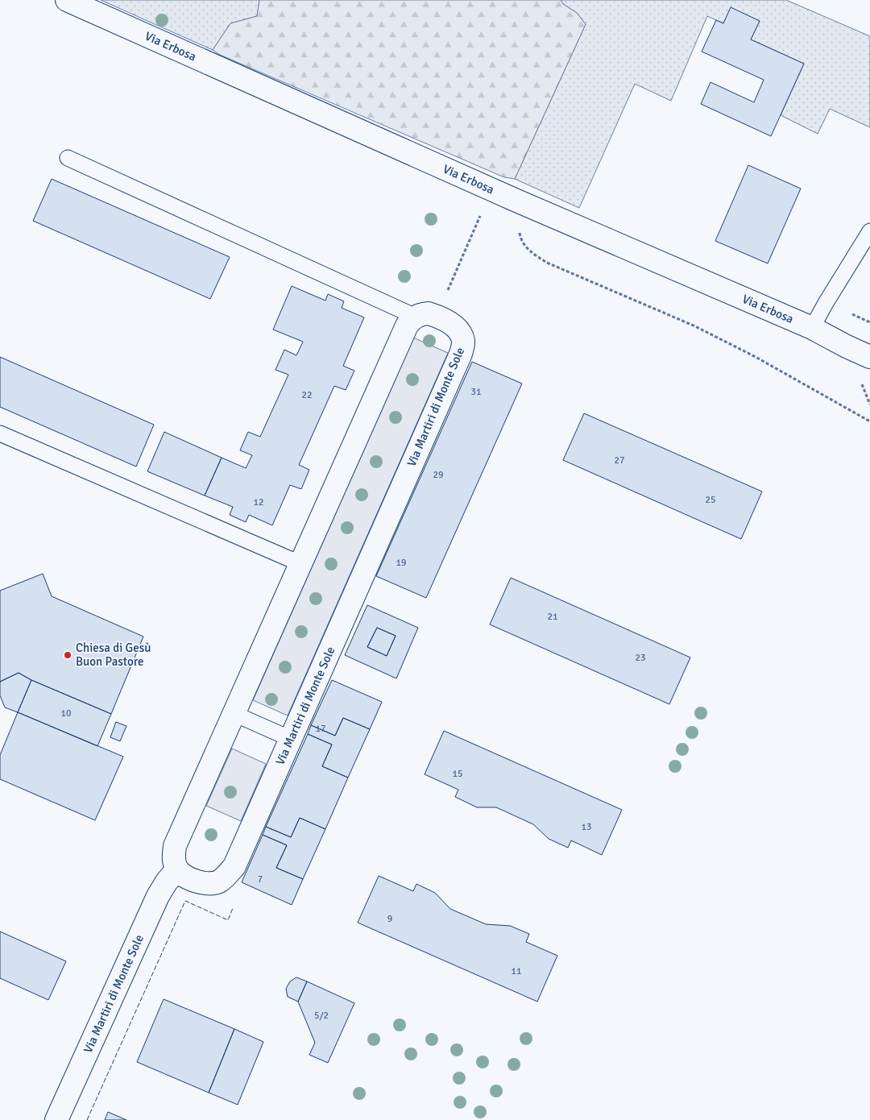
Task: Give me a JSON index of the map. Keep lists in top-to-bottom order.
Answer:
{
  "streets": {
    "street": ["Via Erbosa", "Via Martiri di Monte Sole"]
  },
  "places": ["Chiesa di Gesù Buon Pastore"],
  "house_numbers": [
    "31",
    "22",
    "27",
    "29",
    "25",
    "12",
    "19",
    "21",
    "23",
    "10",
    "17",
    "15",
    "13",
    "7",
    "9",
    "11",
    "5/2"
  ]
}
